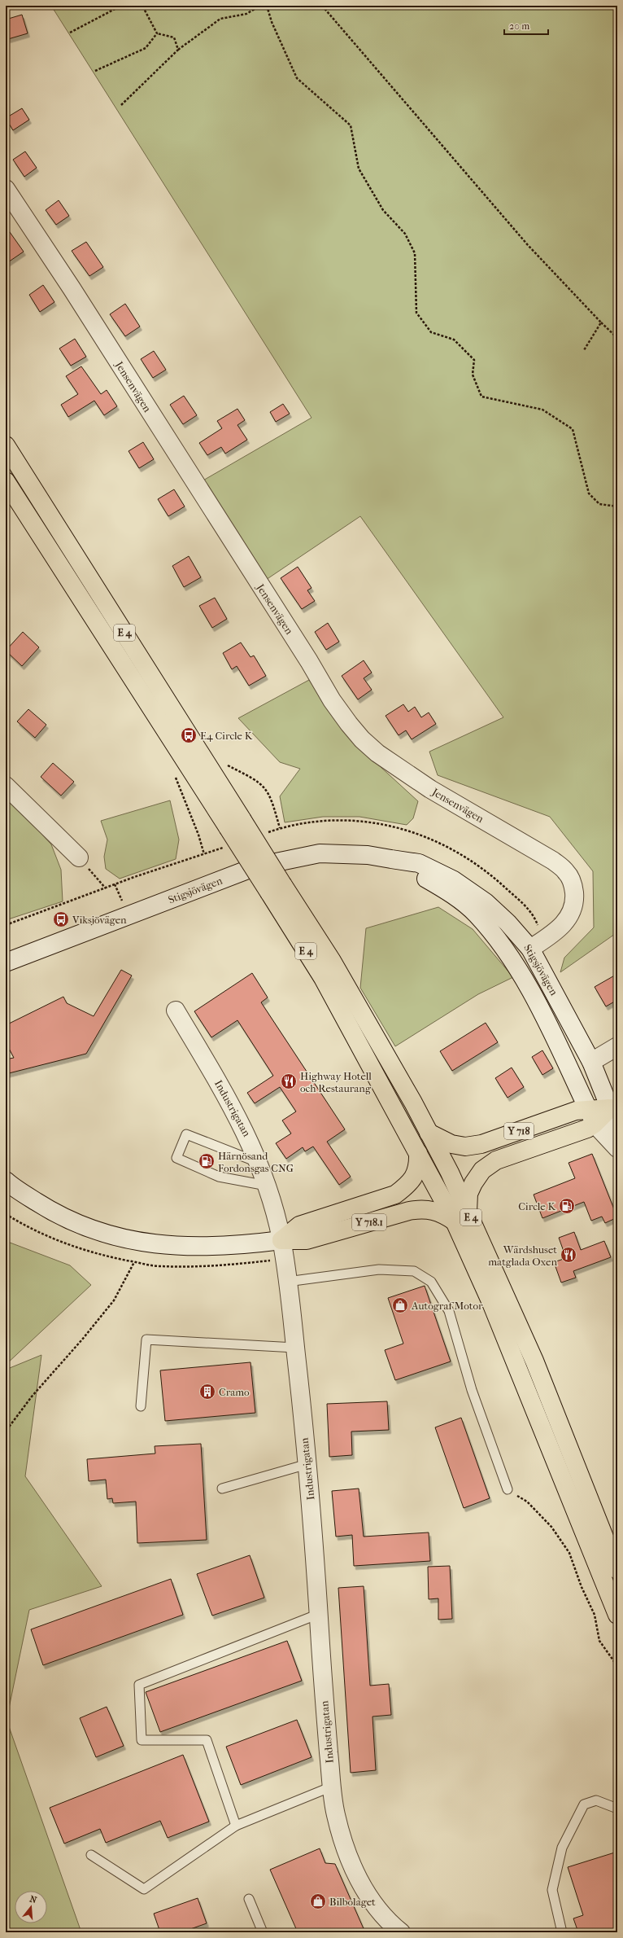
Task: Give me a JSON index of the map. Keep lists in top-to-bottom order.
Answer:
{
  "streets": {
    "highway": ["E 4", "Y 718", "Y 718.1"],
    "street": ["Jensenvägen", "Stigsjövägen", "Industrigatan"]
  },
  "crossings": [
    ["Jensenvägen", "Stigsjövägen"],
    ["E 4", "Y 718"],
    ["E 4", "Y 718.1"],
    ["Stigsjövägen", "Y 718"],
    ["Industrigatan", "Y 718.1"],
    ["Y 718", "Y 718.1"]
  ],
  "places": {
    "bus stop": ["E4 Circle K", "Viksjövägen"],
    "restaurant": ["Highway Hotell och Restaurang", "Wärdshuset matglada Oxen"],
    "fuel station": ["Härnösand Fordonsgas CNG", "Circle K"],
    "shop": ["Autograf Motor", "Bilbolaget"],
    "building": ["Cramo"]
  },
  "scale_bar": "20 m",
  "north": "top"
}
